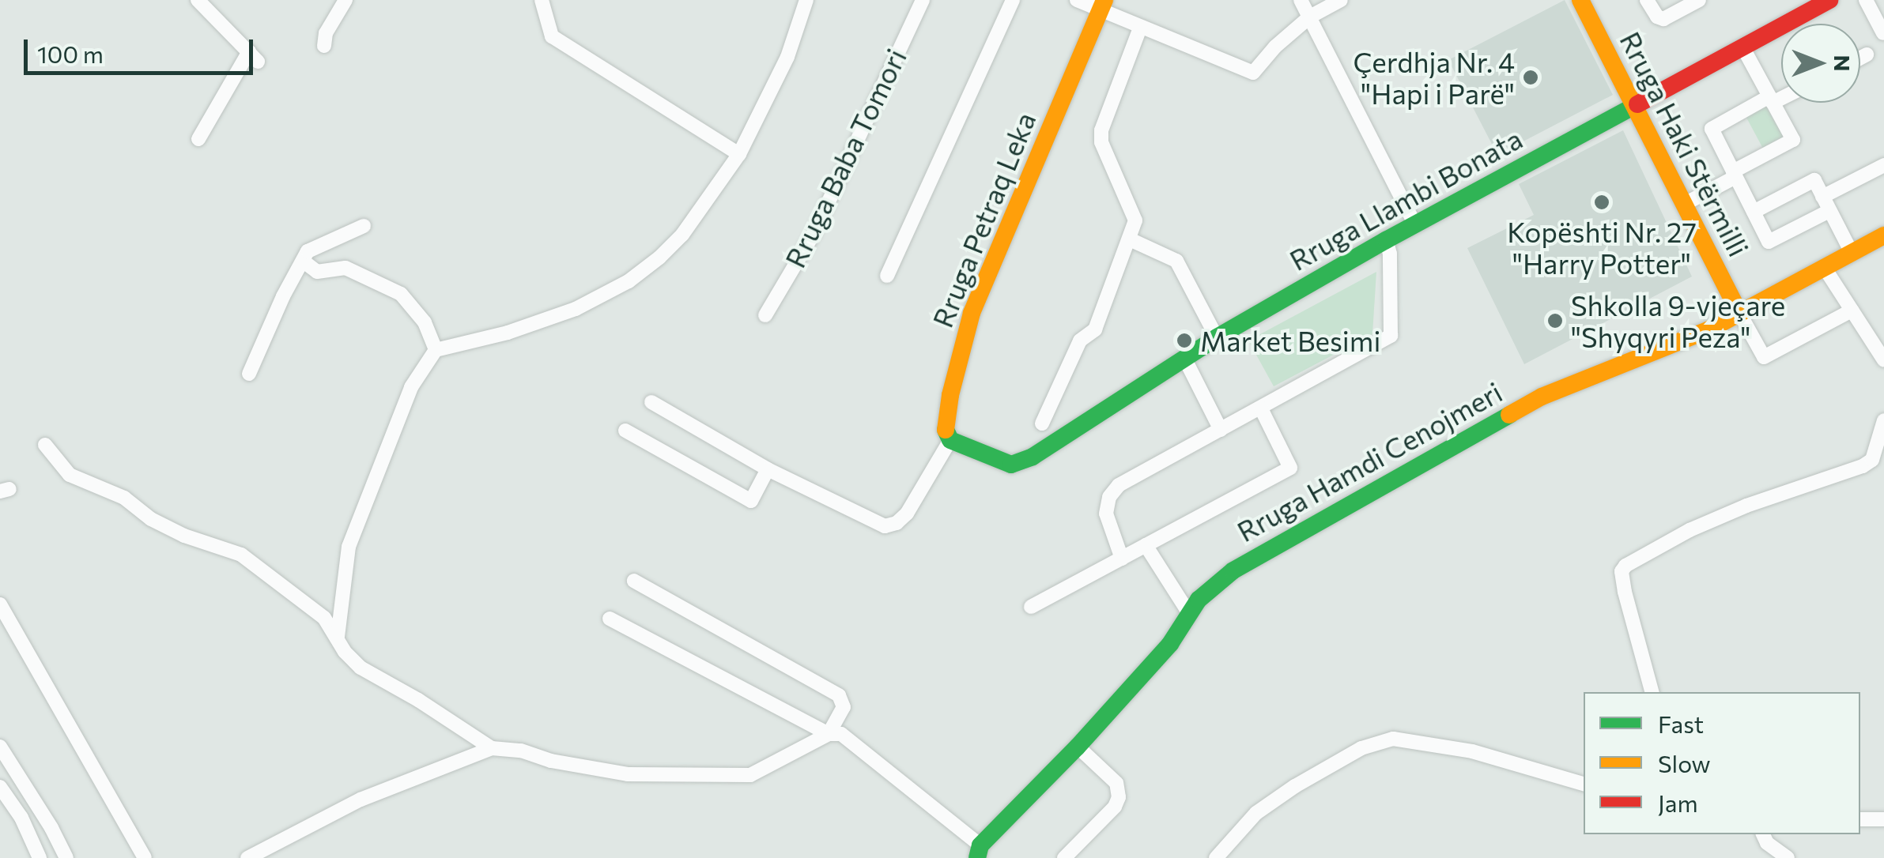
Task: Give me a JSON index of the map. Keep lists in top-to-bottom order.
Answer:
{
  "streets": {
    "street": [
      "Rruga Haki Stërmilli",
      "Rruga Baba Tomori",
      "Rruga Llambi Bonata",
      "Rruga Petraq Leka",
      "Rruga Hamdi Cenojmeri"
    ]
  },
  "crossings": [
    ["Rruga Haki Stërmilli", "Rruga Llambi Bonata"],
    ["Rruga Haki Stërmilli", "Rruga Hamdi Cenojmeri"],
    ["Rruga Llambi Bonata", "Rruga Petraq Leka"]
  ],
  "places": [
    "Çerdhja Nr. 4 \"Hapi i Parë\"",
    "Kopështi Nr. 27 \"Harry Potter\"",
    "Shkolla 9-vjeçare \"Shyqyri Peza\"",
    "Market Besimi"
  ],
  "legend": ["Fast", "Slow", "Jam"],
  "scale_bar": "100 m",
  "north": "right"
}
